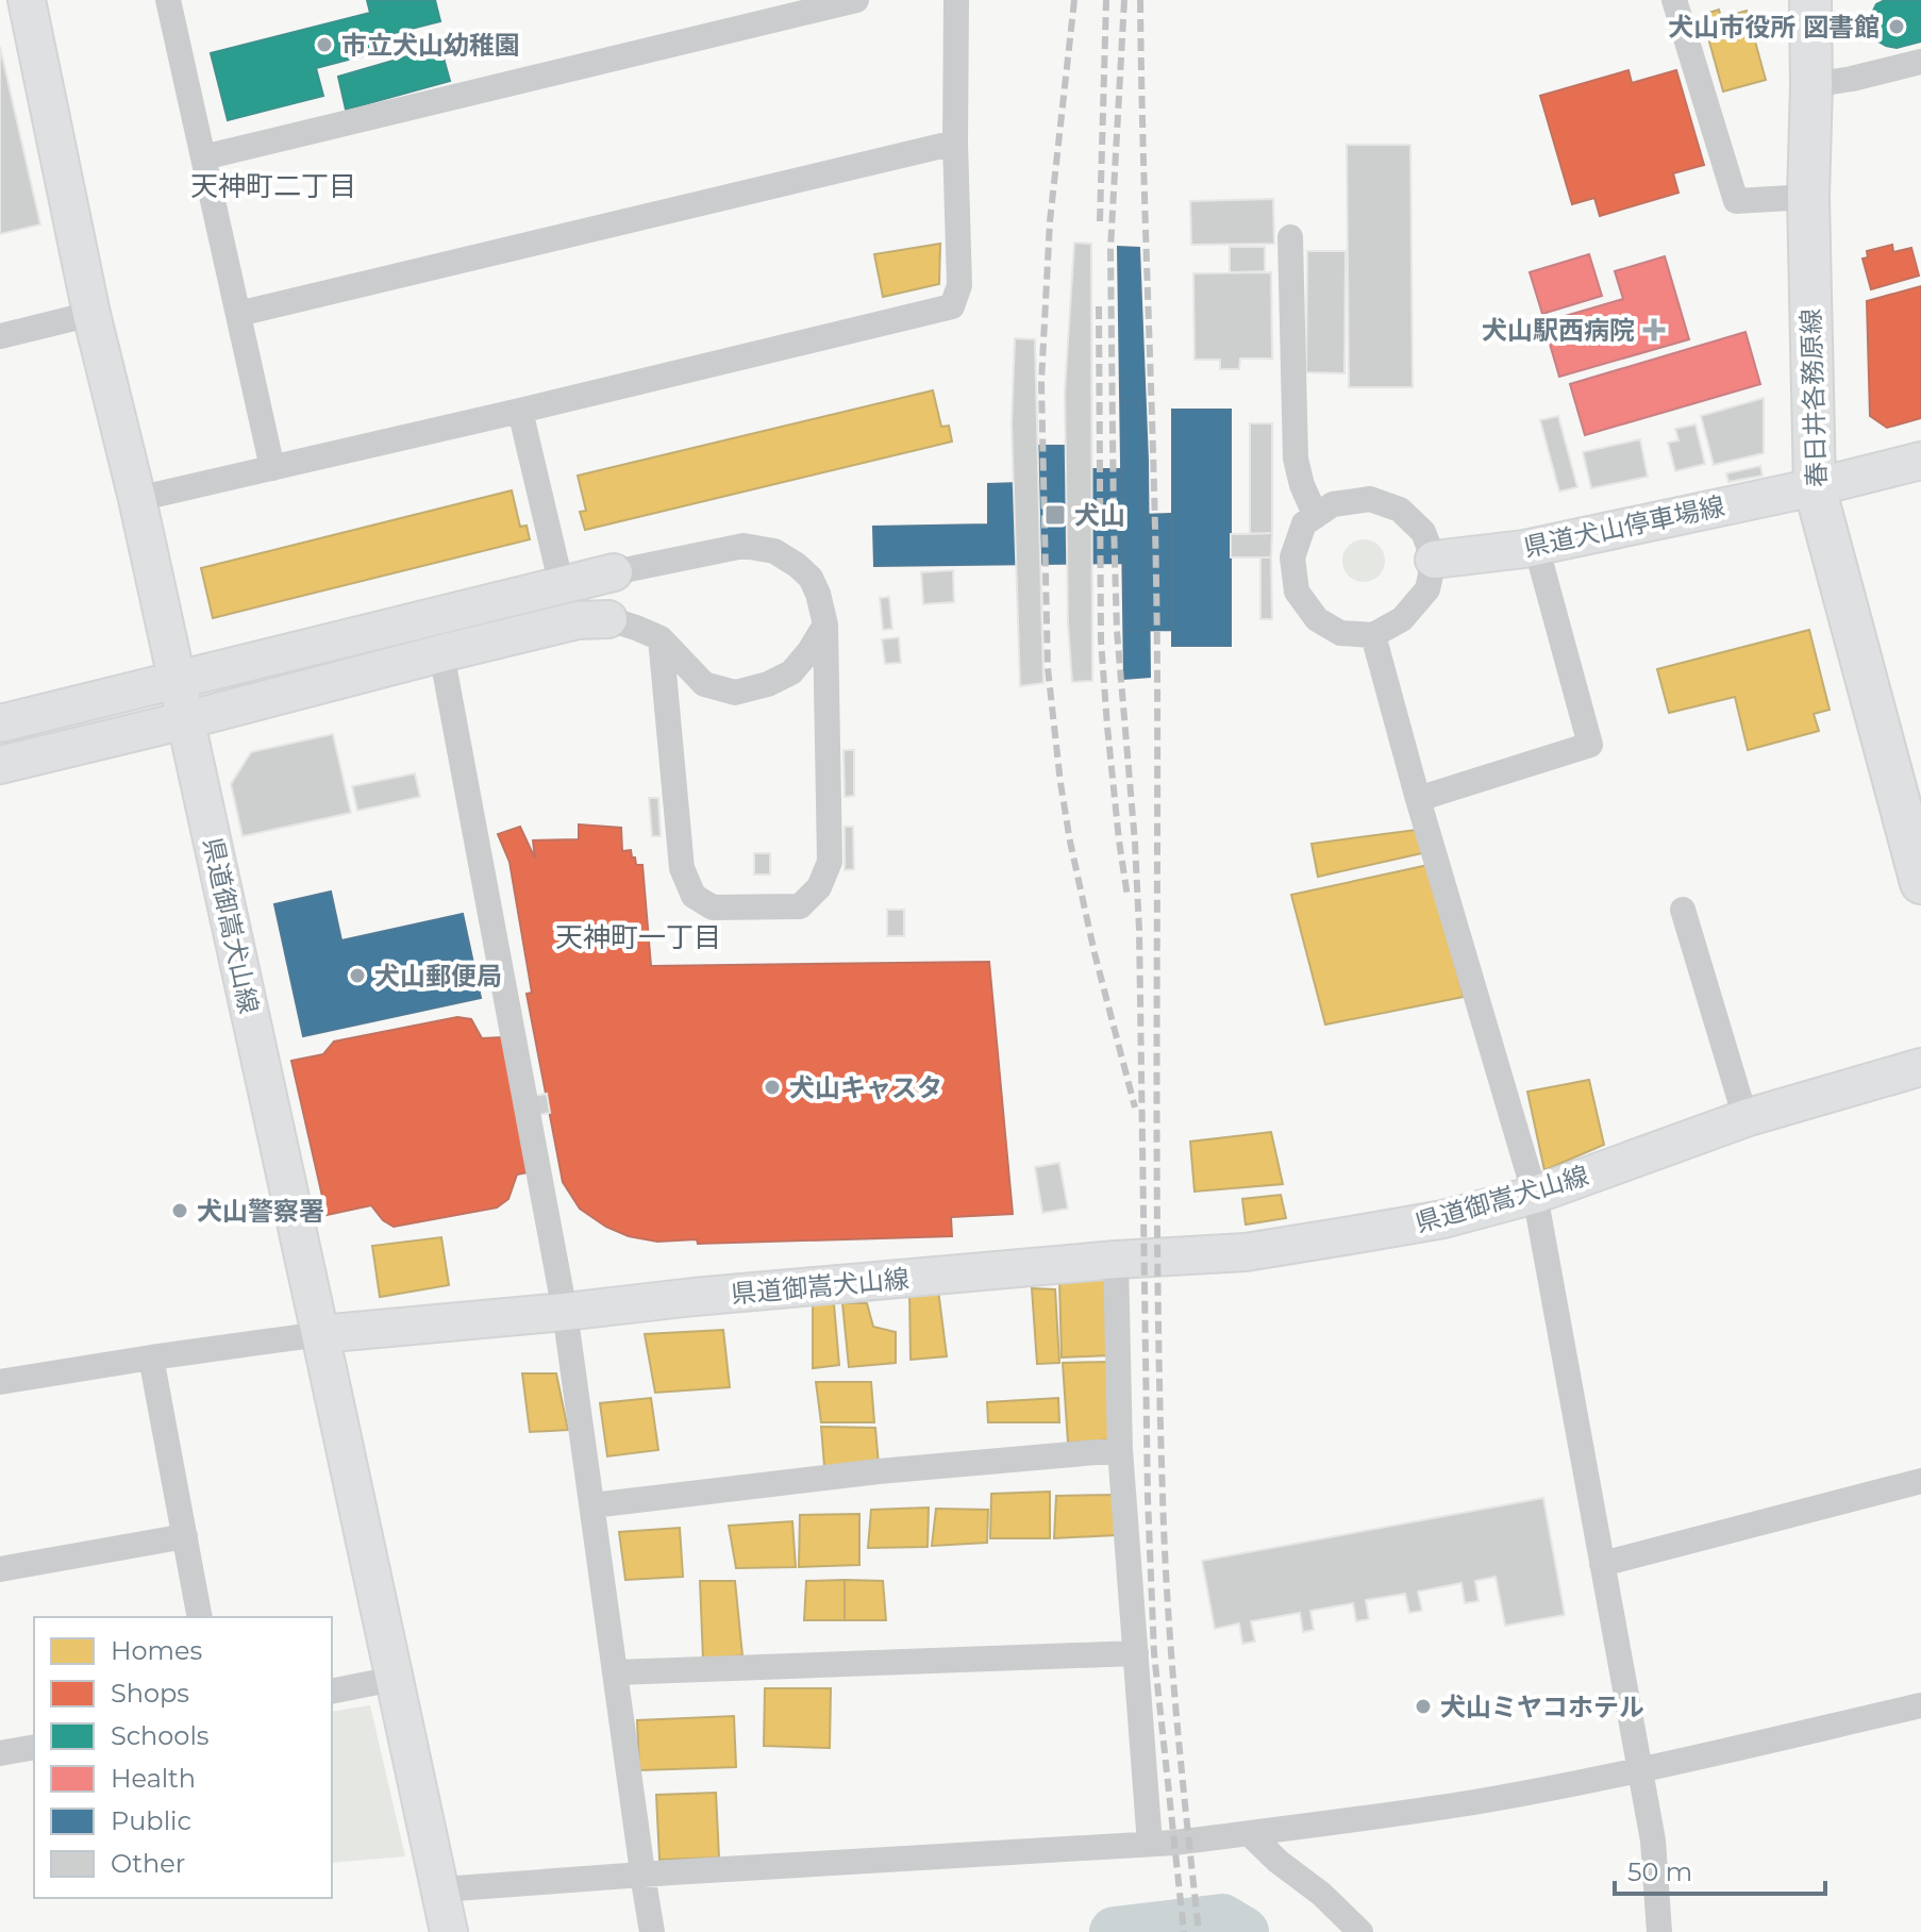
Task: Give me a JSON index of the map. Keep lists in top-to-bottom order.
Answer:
{
  "streets": {
    "main road": ["春日井各務原線", "県道犬山停車場線", "県道御嵩犬山線"]
  },
  "crossings": [
    ["春日井各務原線", "県道犬山停車場線"]
  ],
  "districts": ["天神町二丁目", "天神町一丁目"],
  "places": {
    "other": [
      "犬山市役所 図書館",
      "市立犬山幼稚園",
      "犬山郵便局",
      "犬山キャスタ",
      "犬山警察署",
      "犬山ミヤコホテル"
    ],
    "health": ["犬山駅西病院"],
    "transit": ["犬山"]
  },
  "legend": [
    "Homes",
    "Shops",
    "Schools",
    "Health",
    "Public",
    "Other"
  ],
  "scale_bar": "50 m"
}
